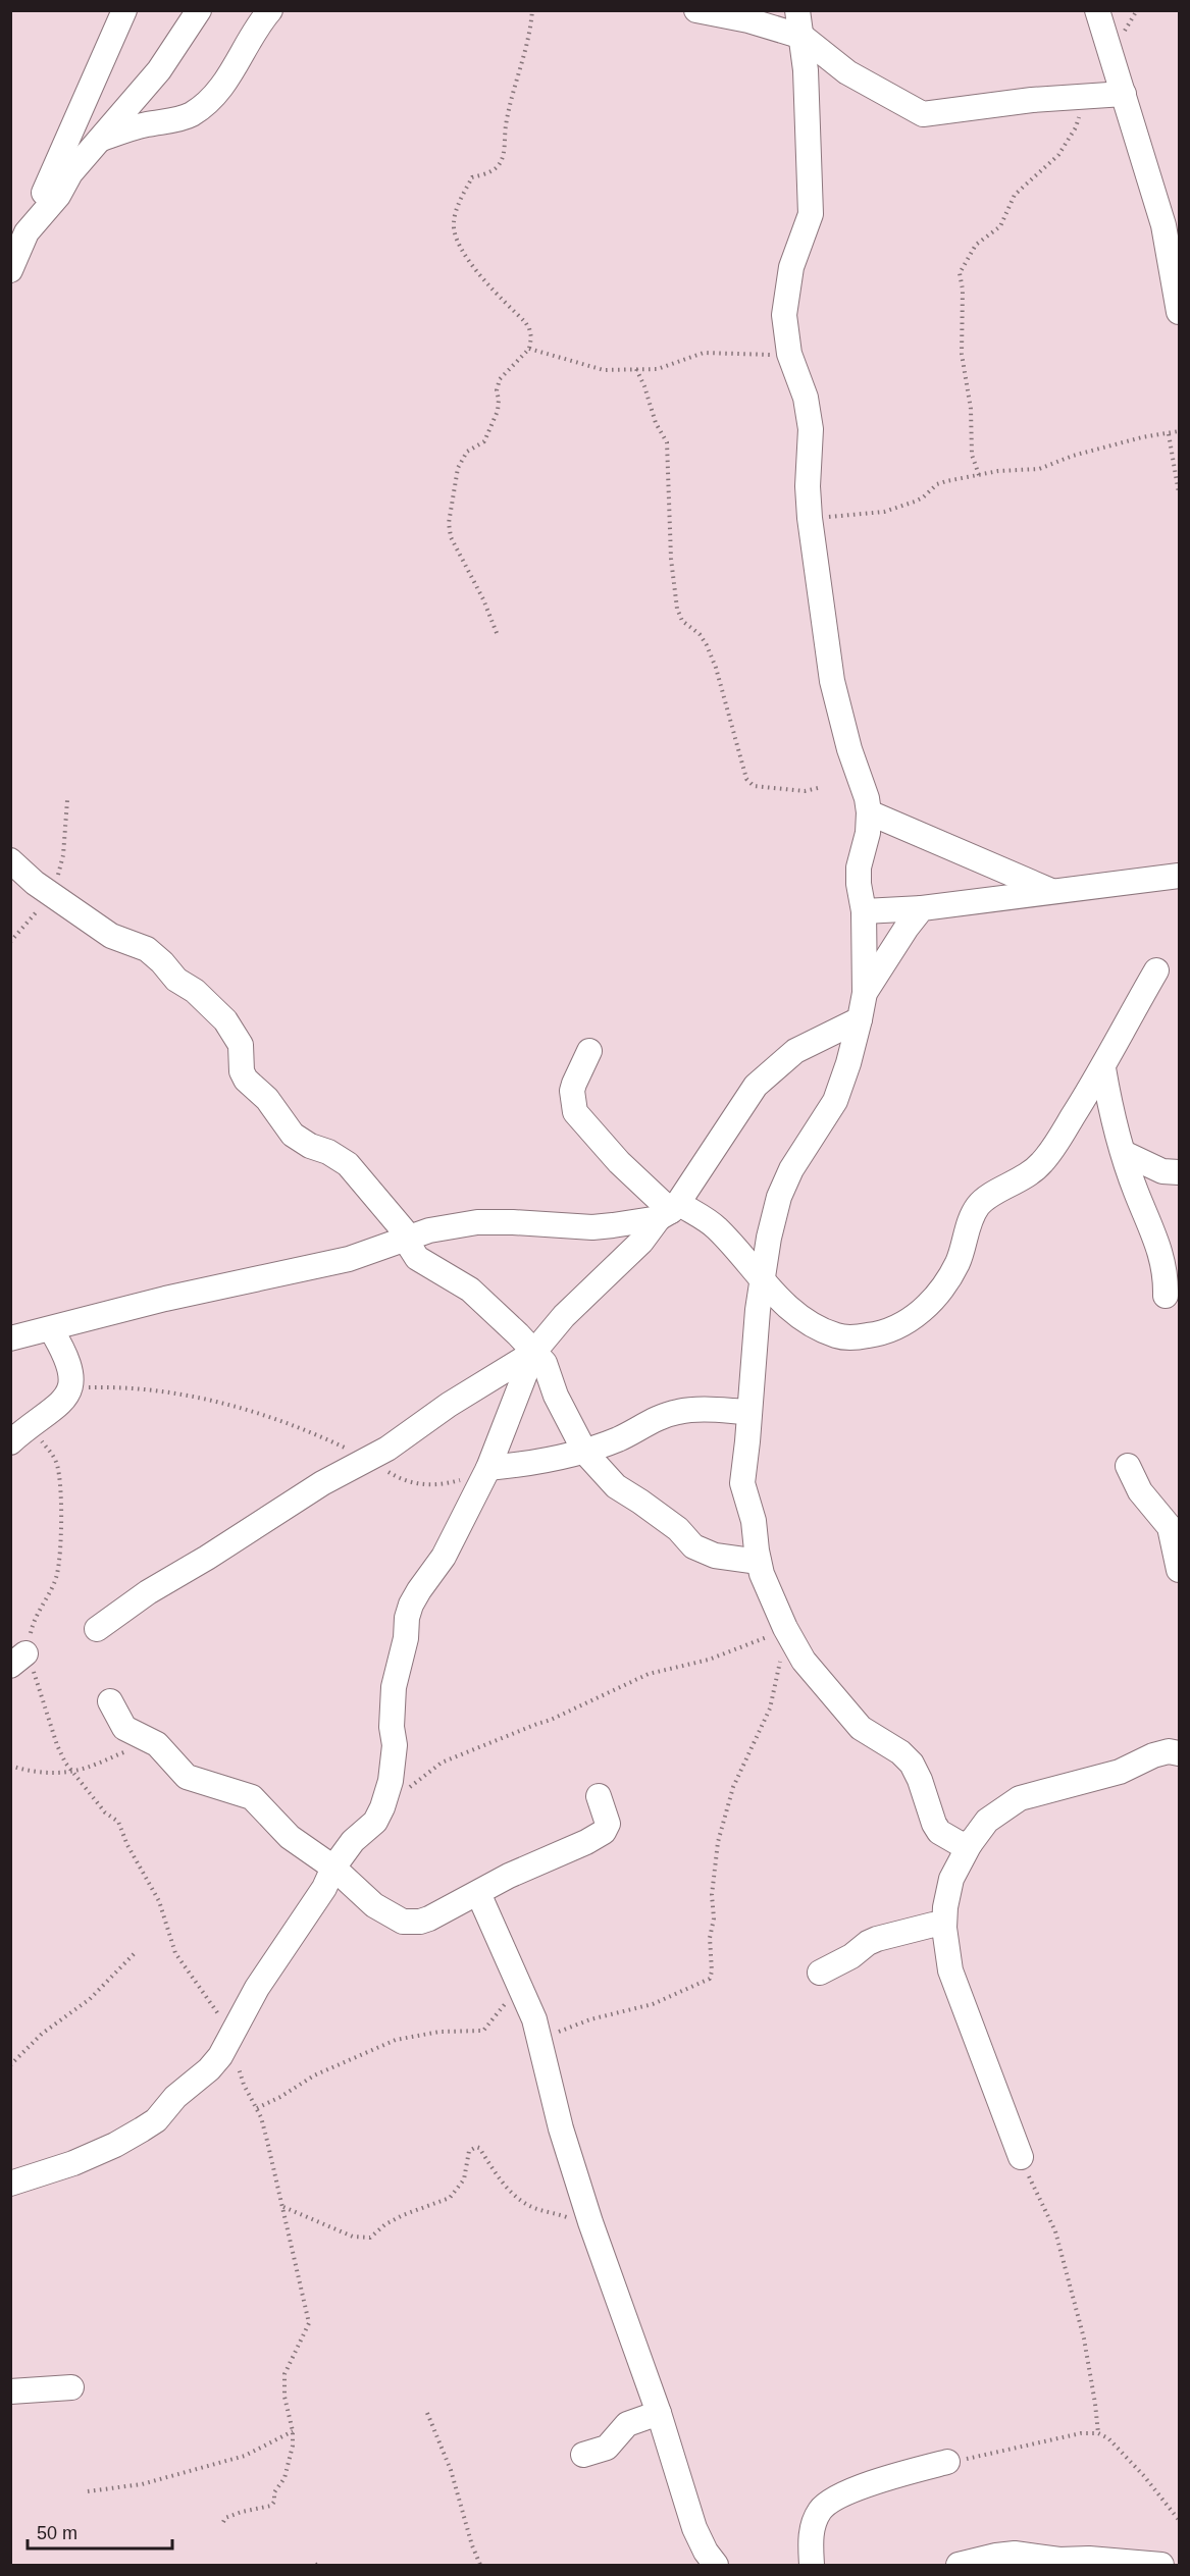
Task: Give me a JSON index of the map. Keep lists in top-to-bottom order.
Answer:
{
  "scale_bar": "50 m"
}
